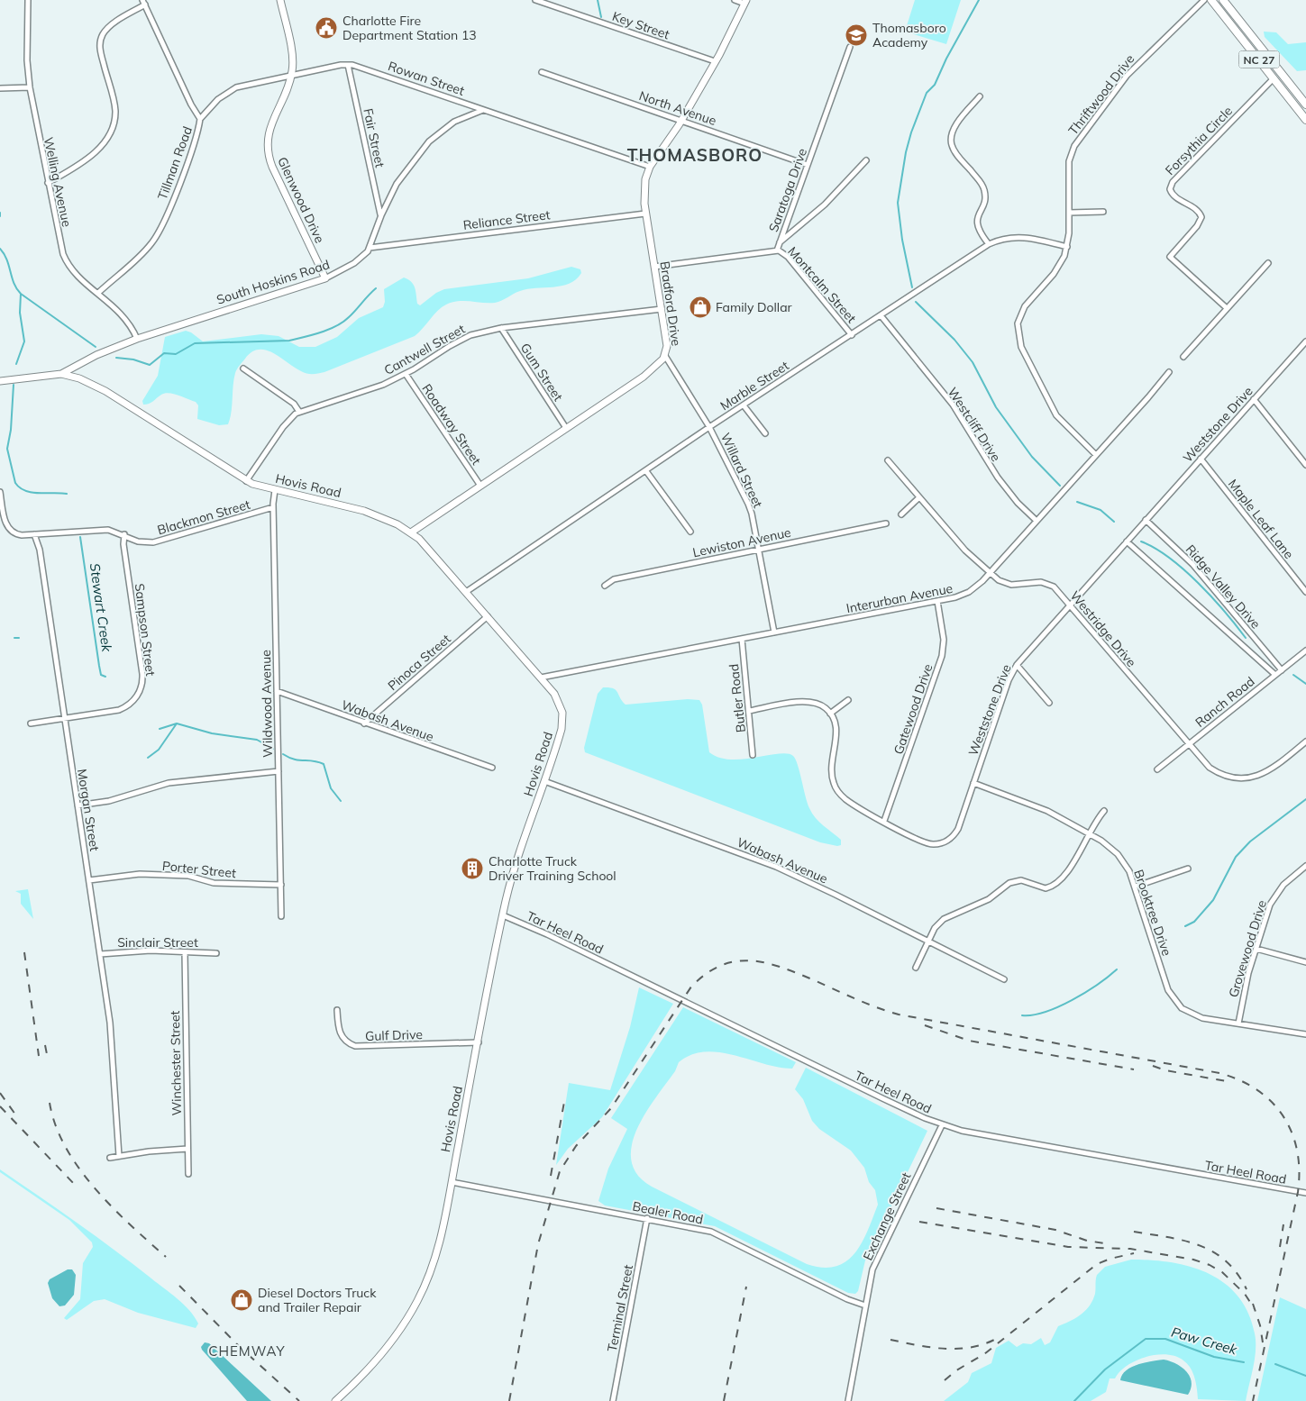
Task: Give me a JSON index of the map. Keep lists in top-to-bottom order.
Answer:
{
  "streets": {
    "main road": ["NC 27"],
    "street": [
      "Key Street",
      "Rowan Street",
      "Thriftwood Drive",
      "North Avenue",
      "Fair Street",
      "Forsythia Circle",
      "Tillman Road",
      "Welling Avenue",
      "Saratoga Drive",
      "Glenwood Drive",
      "Reliance Street",
      "South Hoskins Road",
      "Montcalm Street",
      "Bradford Drive",
      "Cantwell Street",
      "Gum Street",
      "Marble Street",
      "Roadway Street",
      "Westcliff Drive",
      "Weststone Drive",
      "Willard Street",
      "Hovis Road",
      "Blackmon Street",
      "Maple Leaf Lane",
      "Lewiston Avenue",
      "Ridge Valley Drive",
      "Interurban Avenue",
      "Westridge Drive",
      "Sampson Street",
      "Pinoca Street",
      "Butler Road",
      "Ranch Road",
      "Wildwood Avenue",
      "Gatewood Drive",
      "Wabash Avenue",
      "Morgan Street",
      "Porter Street",
      "Brooktree Drive",
      "Tar Heel Road",
      "Sinclair Street",
      "Grovewood Drive",
      "Gulf Drive",
      "Winchester Street",
      "Bealer Road",
      "Exchange Street",
      "Terminal Street"
    ]
  },
  "crossings": [
    ["Key Street", "Bradford Drive"],
    ["NC 27", "Forsythia Circle"],
    ["Rowan Street", "Fair Street"],
    ["Rowan Street", "Tillman Road"],
    ["Rowan Street", "Glenwood Drive"],
    ["Rowan Street", "South Hoskins Road"],
    ["Rowan Street", "Bradford Drive"],
    ["Thriftwood Drive", "Marble Street"],
    ["Thriftwood Drive", "Interurban Avenue"],
    ["North Avenue", "Saratoga Drive"],
    ["North Avenue", "Bradford Drive"],
    ["Fair Street", "South Hoskins Road"],
    ["Tillman Road", "Welling Avenue"],
    ["Welling Avenue", "South Hoskins Road"],
    ["Saratoga Drive", "Montcalm Street"],
    ["Saratoga Drive", "Bradford Drive"],
    ["Glenwood Drive", "South Hoskins Road"],
    ["Reliance Street", "South Hoskins Road"],
    ["Reliance Street", "Bradford Drive"],
    ["South Hoskins Road", "Hovis Road"],
    ["Montcalm Street", "Marble Street"],
    ["Bradford Drive", "Cantwell Street"],
    ["Bradford Drive", "Gum Street"],
    ["Bradford Drive", "Roadway Street"],
    ["Bradford Drive", "Willard Street"],
    ["Bradford Drive", "Hovis Road"],
    ["Cantwell Street", "Gum Street"],
    ["Cantwell Street", "Roadway Street"],
    ["Marble Street", "Westcliff Drive"],
    ["Marble Street", "Willard Street"],
    ["Marble Street", "Hovis Road"],
    ["Westcliff Drive", "Interurban Avenue"],
    ["Weststone Drive", "Maple Leaf Lane"],
    ["Weststone Drive", "Ridge Valley Drive"],
    ["Weststone Drive", "Westridge Drive"],
    ["Weststone Drive", "Gatewood Drive"],
    ["Weststone Drive", "Brooktree Drive"],
    ["Willard Street", "Lewiston Avenue"],
    ["Willard Street", "Interurban Avenue"],
    ["Hovis Road", "Interurban Avenue"],
    ["Hovis Road", "Pinoca Street"],
    ["Hovis Road", "Wildwood Avenue"],
    ["Hovis Road", "Wabash Avenue"],
    ["Hovis Road", "Tar Heel Road"],
    ["Hovis Road", "Gulf Drive"],
    ["Hovis Road", "Bealer Road"],
    ["Blackmon Street", "Sampson Street"],
    ["Blackmon Street", "Wildwood Avenue"],
    ["Blackmon Street", "Morgan Street"],
    ["Ridge Valley Drive", "Ranch Road"],
    ["Interurban Avenue", "Westridge Drive"],
    ["Interurban Avenue", "Butler Road"],
    ["Interurban Avenue", "Gatewood Drive"],
    ["Westridge Drive", "Ranch Road"],
    ["Sampson Street", "Morgan Street"],
    ["Pinoca Street", "Wabash Avenue"],
    ["Wildwood Avenue", "Wabash Avenue"],
    ["Wildwood Avenue", "Porter Street"],
    ["Morgan Street", "Porter Street"],
    ["Morgan Street", "Sinclair Street"],
    ["Brooktree Drive", "Grovewood Drive"],
    ["Tar Heel Road", "Exchange Street"],
    ["Sinclair Street", "Winchester Street"],
    ["Bealer Road", "Exchange Street"],
    ["Bealer Road", "Terminal Street"]
  ],
  "districts": ["THOMASBORO", "CHEMWAY"],
  "water": ["Stewart Creek", "Paw Creek"],
  "places": {
    "public building": ["Charlotte Fire Department Station 13"],
    "school or university": ["Thomasboro Academy"],
    "shop": ["Family Dollar", "Diesel Doctors Truck and Trailer Repair"],
    "building": ["Charlotte Truck Driver Training School"]
  }
}
